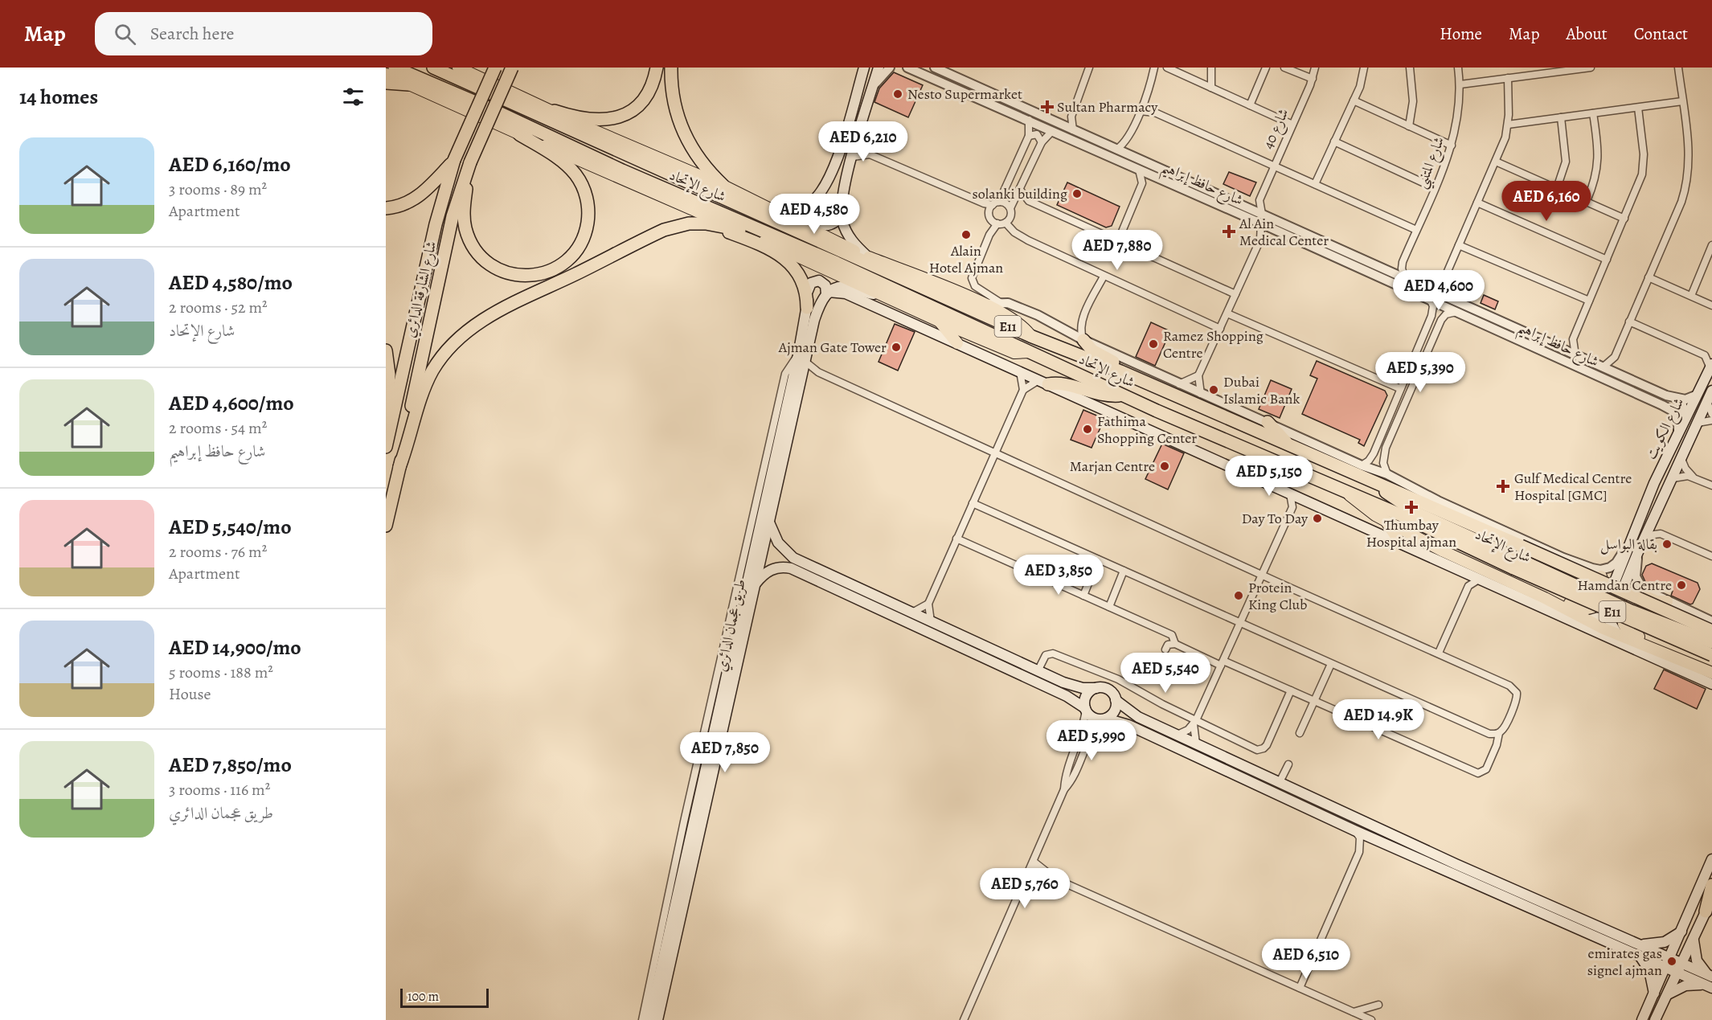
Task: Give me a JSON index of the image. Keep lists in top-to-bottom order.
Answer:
{
  "streets": {
    "highway": ["شارع الإتحاد", "شارع الشارقة الدائري", "E11"],
    "main road": ["شارع الكويت", "طريق عجمان الدائري"],
    "street": ["شارع 40", "شارع المتنبي", "شارع حافظ إبراهيم"]
  },
  "places": {
    "other": [
      "Nesto Supermarket",
      "solanki building",
      "Alain Hotel Ajman",
      "Ramez Shopping Centre",
      "Ajman Gate Tower",
      "Dubai Islamic Bank",
      "Fathima Shopping Center",
      "Marjan Centre",
      "Day To Day",
      "بقالة البواسل",
      "Hamdan Centre",
      "Protein King Club",
      "emirates gas signel ajman"
    ],
    "health": [
      "Sultan Pharmacy",
      "Al Ain Medical Center",
      "Gulf Medical Centre Hospital [GMC]",
      "Thumbay Hospital ajman"
    ]
  },
  "scale_bar": "100 m",
  "page": {
    "header": "Map",
    "search": "Search here",
    "nav": [
      "Home",
      "Map",
      "About",
      "Contact"
    ],
    "heading": "14 homes",
    "price": [
      "AED 6,210",
      "AED 6,160",
      "AED 4,580",
      "AED 7,880",
      "AED 4,600",
      "AED 5,390",
      "AED 5,150",
      "AED 3,850",
      "AED 5,540",
      "AED 14.9K",
      "AED 5,990",
      "AED 7,850",
      "AED 5,760",
      "AED 6,510"
    ],
    "list": [
      {
        "name": "AED 6,160/mo",
        "note": "3 rooms · 89 m² · Apartment"
      },
      {
        "name": "AED 4,580/mo",
        "note": "2 rooms · 52 m² · شارع الإتحاد"
      },
      {
        "name": "AED 4,600/mo",
        "note": "2 rooms · 54 m² · شارع حافظ إبراهيم"
      },
      {
        "name": "AED 5,540/mo",
        "note": "2 rooms · 76 m² · Apartment"
      },
      {
        "name": "AED 14,900/mo",
        "note": "5 rooms · 188 m² · House"
      },
      {
        "name": "AED 7,850/mo",
        "note": "3 rooms · 116 m² · طريق عجمان الدائري"
      }
    ],
    "scale": "100 m"
  }
}
